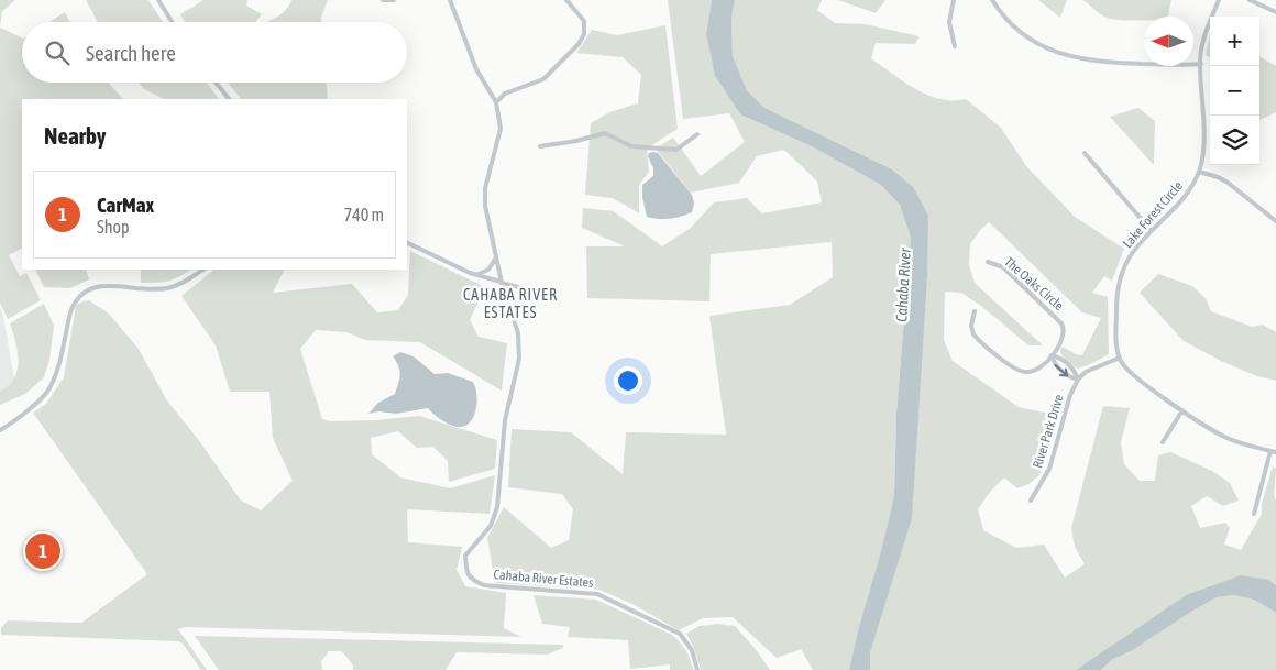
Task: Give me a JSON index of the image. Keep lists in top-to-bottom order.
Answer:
{
  "streets": {
    "street": [
      "Lake Forest Circle",
      "The Oaks Circle",
      "River Park Drive",
      "Cahaba River Estates"
    ]
  },
  "districts": ["CAHABA RIVER ESTATES"],
  "water": ["Cahaba River"],
  "north": "left",
  "page": {
    "map_buttons": ["+", "−"],
    "search": "Search here",
    "heading": "Nearby",
    "list": [
      {
        "mark": "1",
        "name": "CarMax",
        "note": "Shop",
        "value": "740 m"
      }
    ],
    "pins": "1"
  }
}
